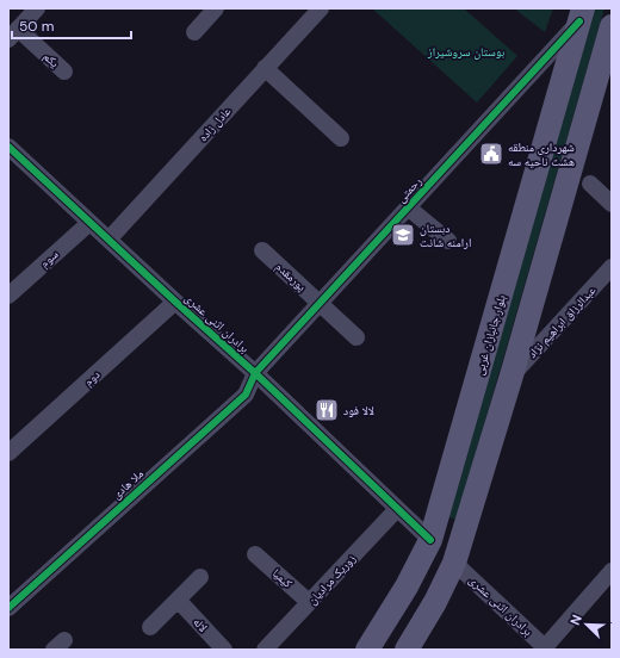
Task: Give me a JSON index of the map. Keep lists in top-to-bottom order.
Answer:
{
  "streets": {
    "main road": ["بلوار جانبازان غربی"],
    "street": [
      "یکم",
      "عادل زاده",
      "رحمتی",
      "سوم",
      "پورمقدم",
      "عبدالرزاق ابراهیم نژاد",
      "برادران اثنی عشری",
      "دوم",
      "ملا هادی",
      "کیمیا",
      "زوریک مرادیان",
      "لاله"
    ]
  },
  "crossings": [
    ["عادل زاده", "برادران اثنی عشری"],
    ["رحمتی", "پورمقدم"],
    ["رحمتی", "برادران اثنی عشری"],
    ["رحمتی", "بلوار جانبازان غربی"],
    ["رحمتی", "ملا هادی"],
    ["سوم", "برادران اثنی عشری"],
    ["برادران اثنی عشری", "بلوار جانبازان غربی"],
    ["برادران اثنی عشری", "دوم"],
    ["برادران اثنی عشری", "ملا هادی"],
    ["برادران اثنی عشری", "زوریک مرادیان"],
    ["کیمیا", "زوریک مرادیان"]
  ],
  "parks": ["بوستان سروشیراز"],
  "places": {
    "public building": ["شهرداری منطقه هشت ناحیه سه"],
    "school or university": ["دبستان ارامنه شانت"],
    "restaurant": ["لالا فود"]
  },
  "scale_bar": "50 m",
  "north": "top left"
}
